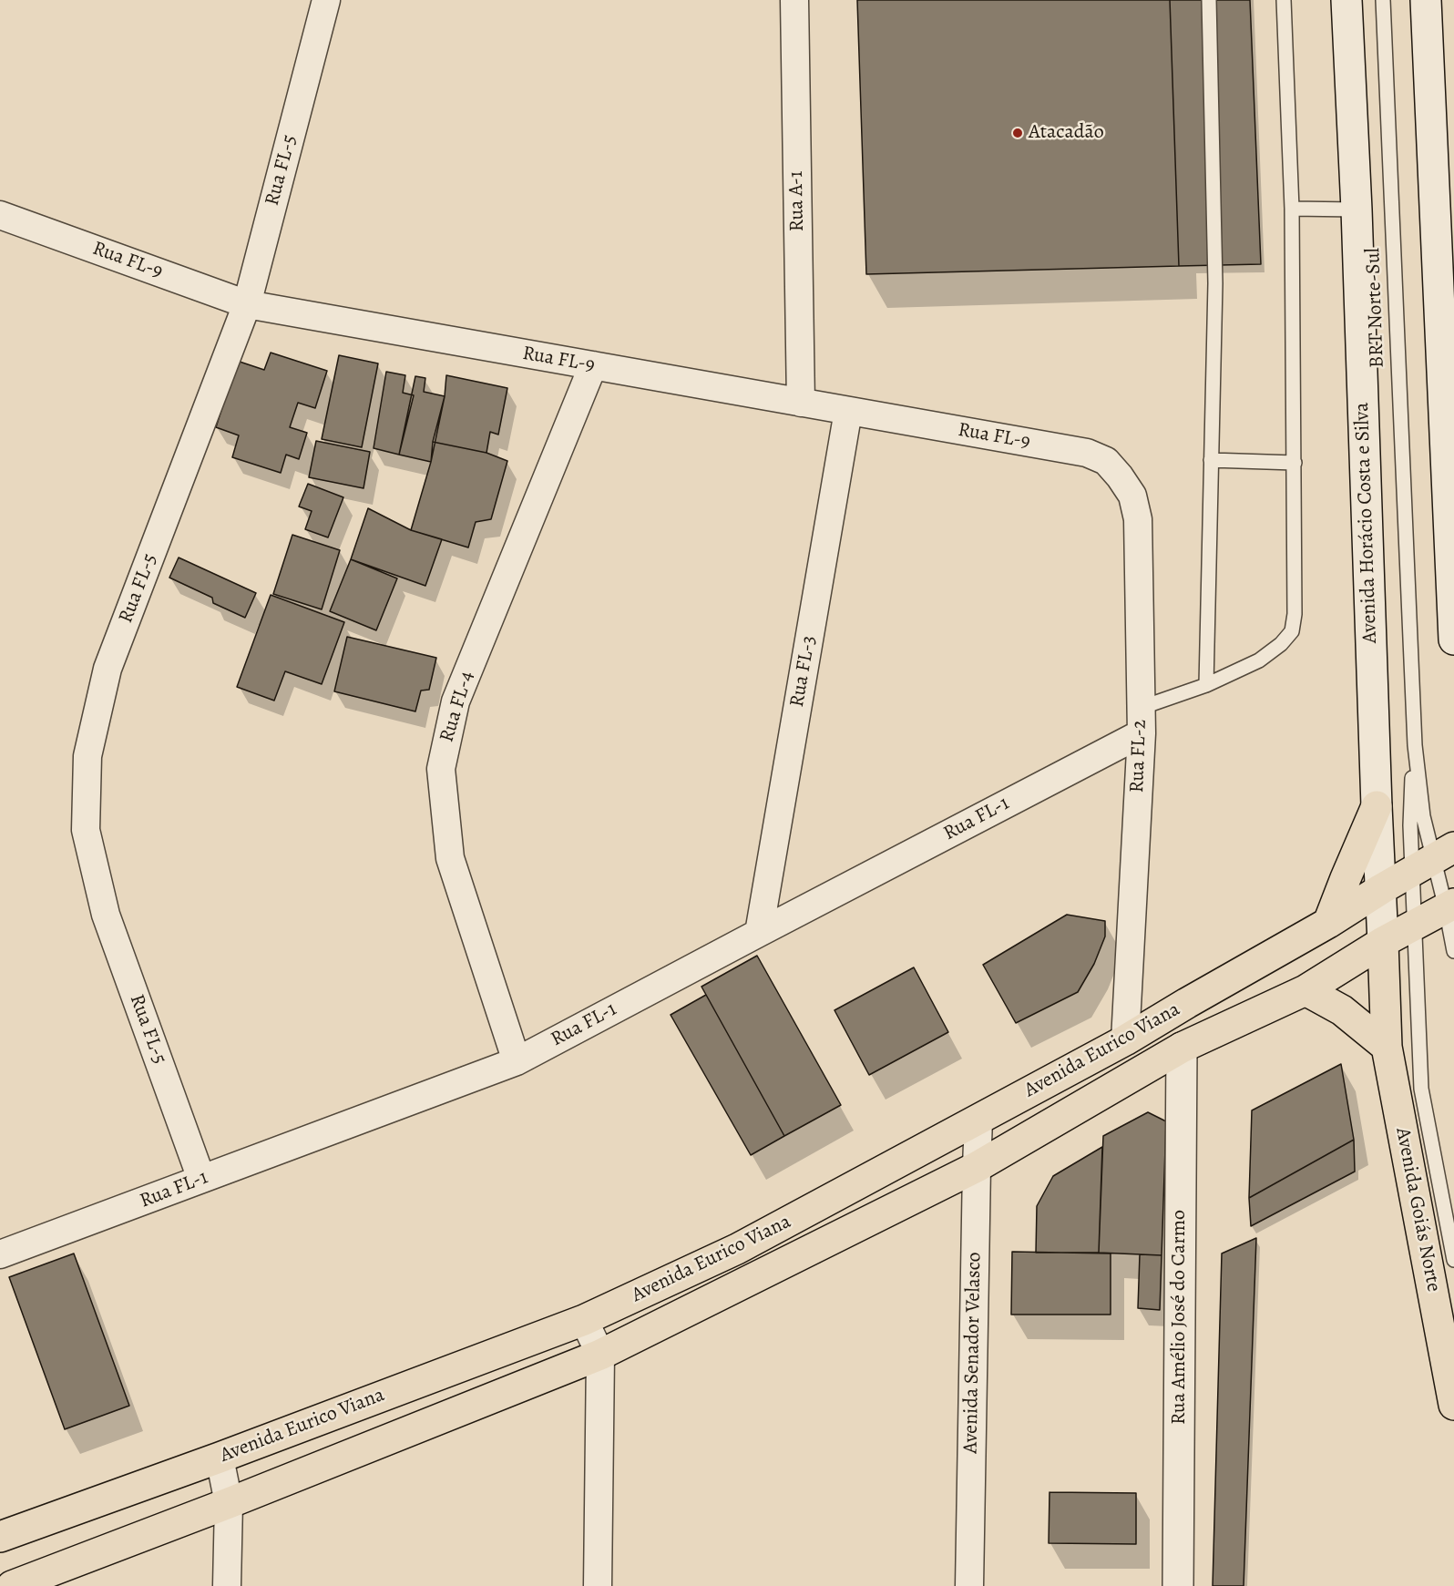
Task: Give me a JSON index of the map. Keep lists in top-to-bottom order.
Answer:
{
  "streets": {
    "main road": [
      "Avenida Horácio Costa e Silva",
      "Avenida Eurico Viana",
      "Avenida Goiás Norte",
      "Rua Amélio José do Carmo"
    ],
    "street": [
      "Rua FL-5",
      "Rua A-1",
      "Rua FL-9",
      "Rua FL-3",
      "Rua FL-4",
      "Rua FL-2",
      "Rua FL-1",
      "Avenida Senador Velasco"
    ],
    "lane": ["BRT Norte-Sul"]
  },
  "crossings": [
    ["Rua FL-5", "Rua FL-9"],
    ["Rua FL-5", "Rua FL-1"],
    ["Rua A-1", "Rua FL-9"],
    ["Rua FL-9", "Rua FL-3"],
    ["Rua FL-9", "Rua FL-4"],
    ["Rua FL-9", "Rua FL-2"],
    ["Avenida Horácio Costa e Silva", "Avenida Eurico Viana"],
    ["Avenida Horácio Costa e Silva", "Avenida Goiás Norte"],
    ["Rua FL-3", "Rua FL-1"],
    ["Rua FL-4", "Rua FL-1"],
    ["Rua FL-2", "Rua FL-1"],
    ["Rua FL-2", "Avenida Eurico Viana"],
    ["Avenida Eurico Viana", "Rua Amélio José do Carmo"],
    ["Avenida Eurico Viana", "Avenida Senador Velasco"]
  ],
  "places": ["Atacadão"]
}
